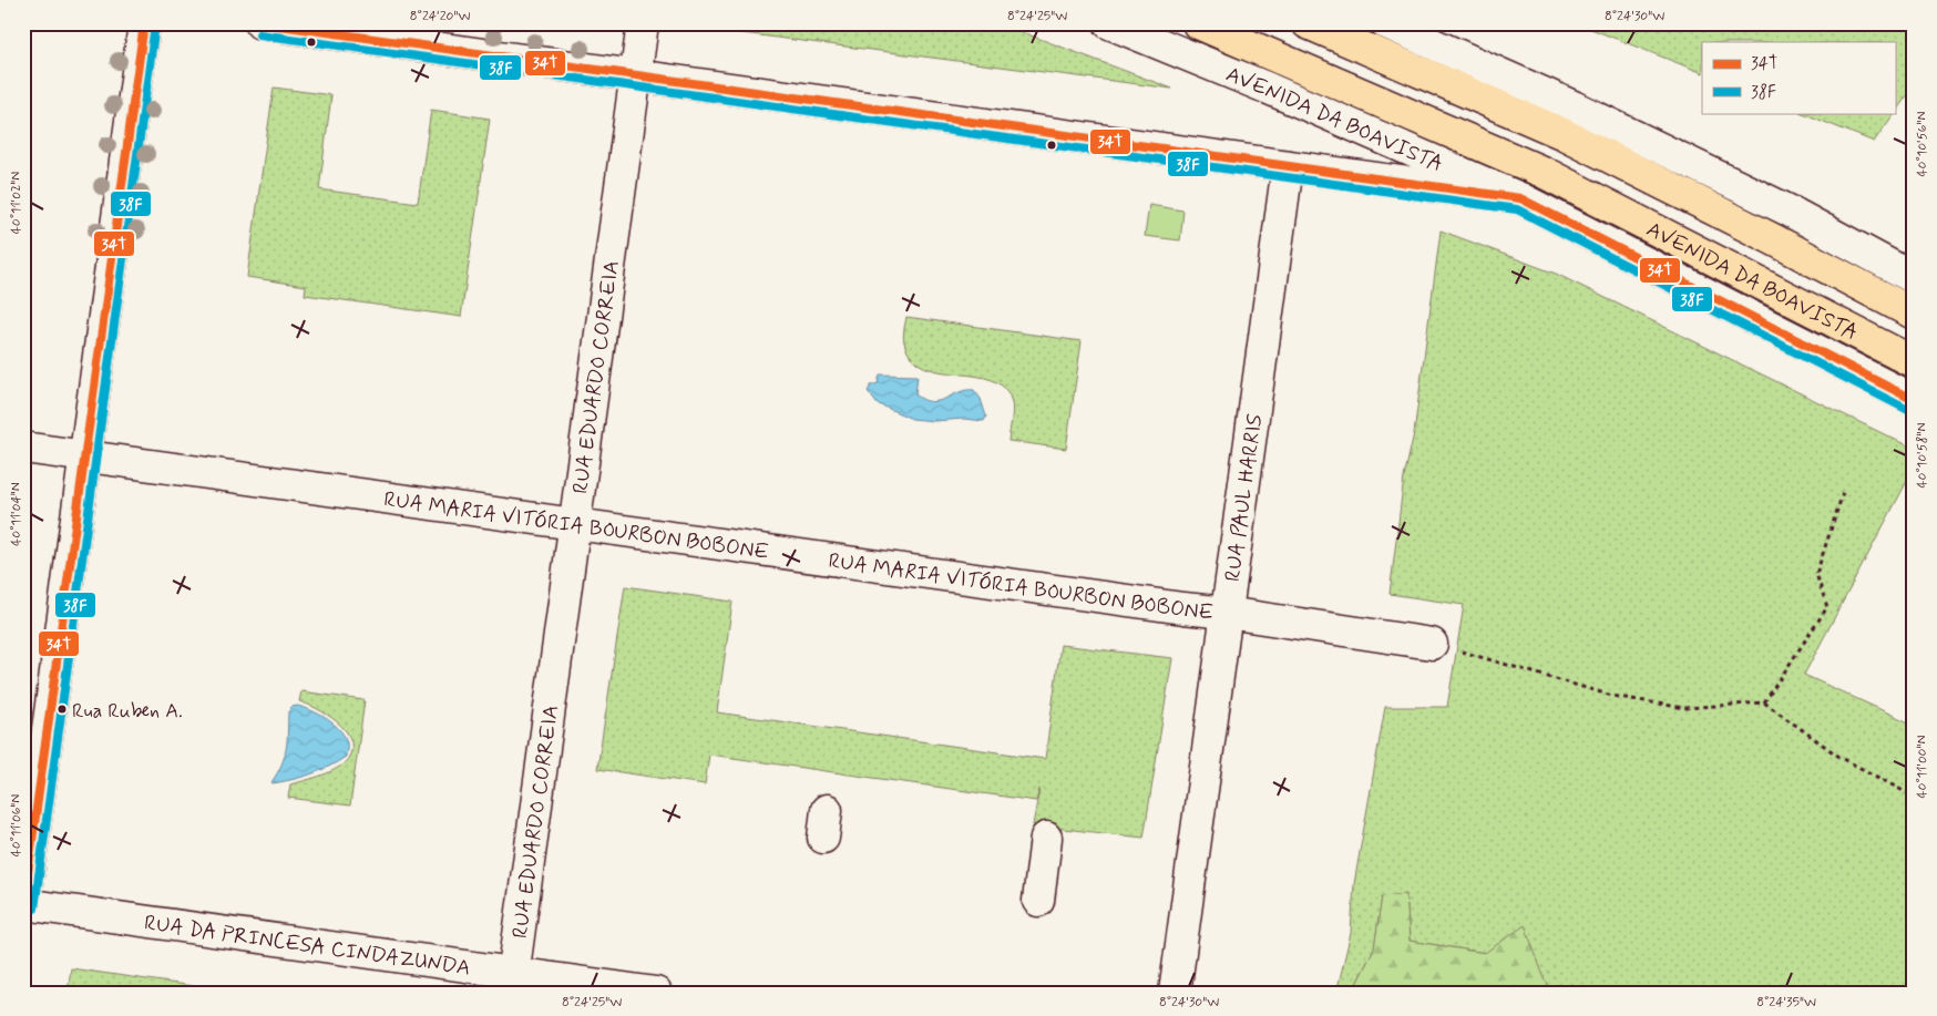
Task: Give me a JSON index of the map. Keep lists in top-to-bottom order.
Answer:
{
  "streets": {
    "highway": ["AVENIDA DA BOAVISTA"],
    "street": [
      "RUA EDUARDO CORREIA",
      "RUA PAUL HARRIS",
      "RUA MARIA VITÓRIA BOURBON BOBONE",
      "RUA DA PRINCESA CINDAZUNDA"
    ]
  },
  "crossings": [
    ["RUA EDUARDO CORREIA", "RUA MARIA VITÓRIA BOURBON BOBONE"],
    ["RUA EDUARDO CORREIA", "RUA DA PRINCESA CINDAZUNDA"],
    ["RUA PAUL HARRIS", "RUA MARIA VITÓRIA BOURBON BOBONE"]
  ],
  "places": ["Rua Ruben A."],
  "lines": ["transit line 34T", "transit line 38F"],
  "legend": ["34T", "38F"],
  "coordinates": [
    "8°24'20\"W",
    "8°24'25\"W",
    "8°24'30\"W",
    "40°10'56\"N",
    "40°11'02\"N",
    "40°10'58\"N",
    "40°11'04\"N",
    "40°11'00\"N",
    "40°11'06\"N",
    "8°24'35\"W"
  ]
}
